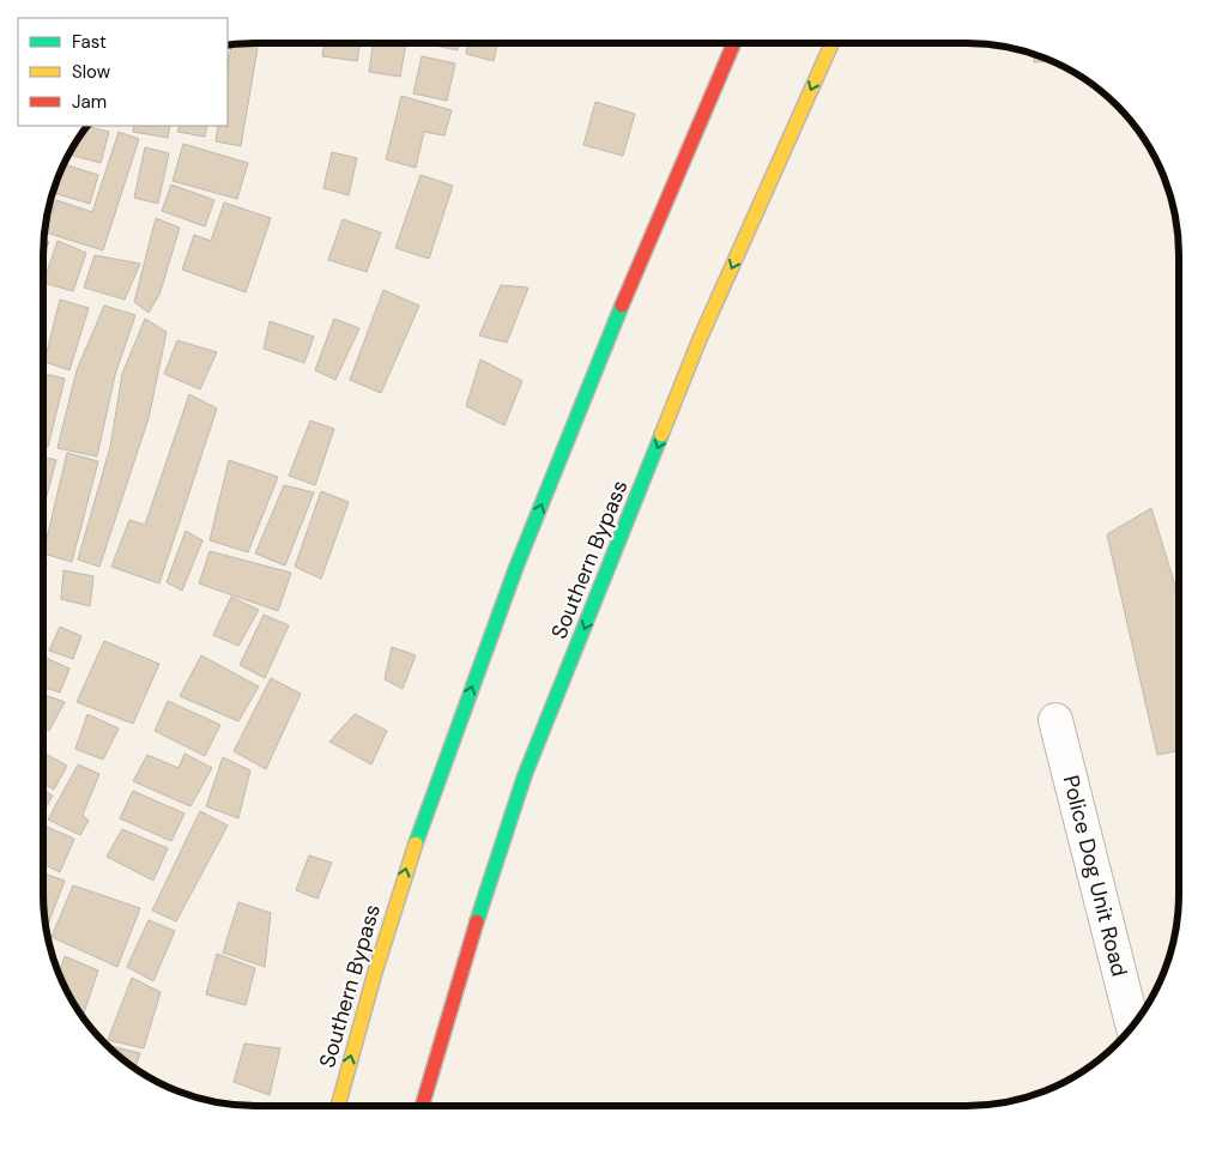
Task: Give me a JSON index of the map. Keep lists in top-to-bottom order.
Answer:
{
  "streets": {
    "highway": ["Southern Bypass"],
    "street": ["Police Dog Unit Road"]
  },
  "legend": ["Fast", "Slow", "Jam"]
}
